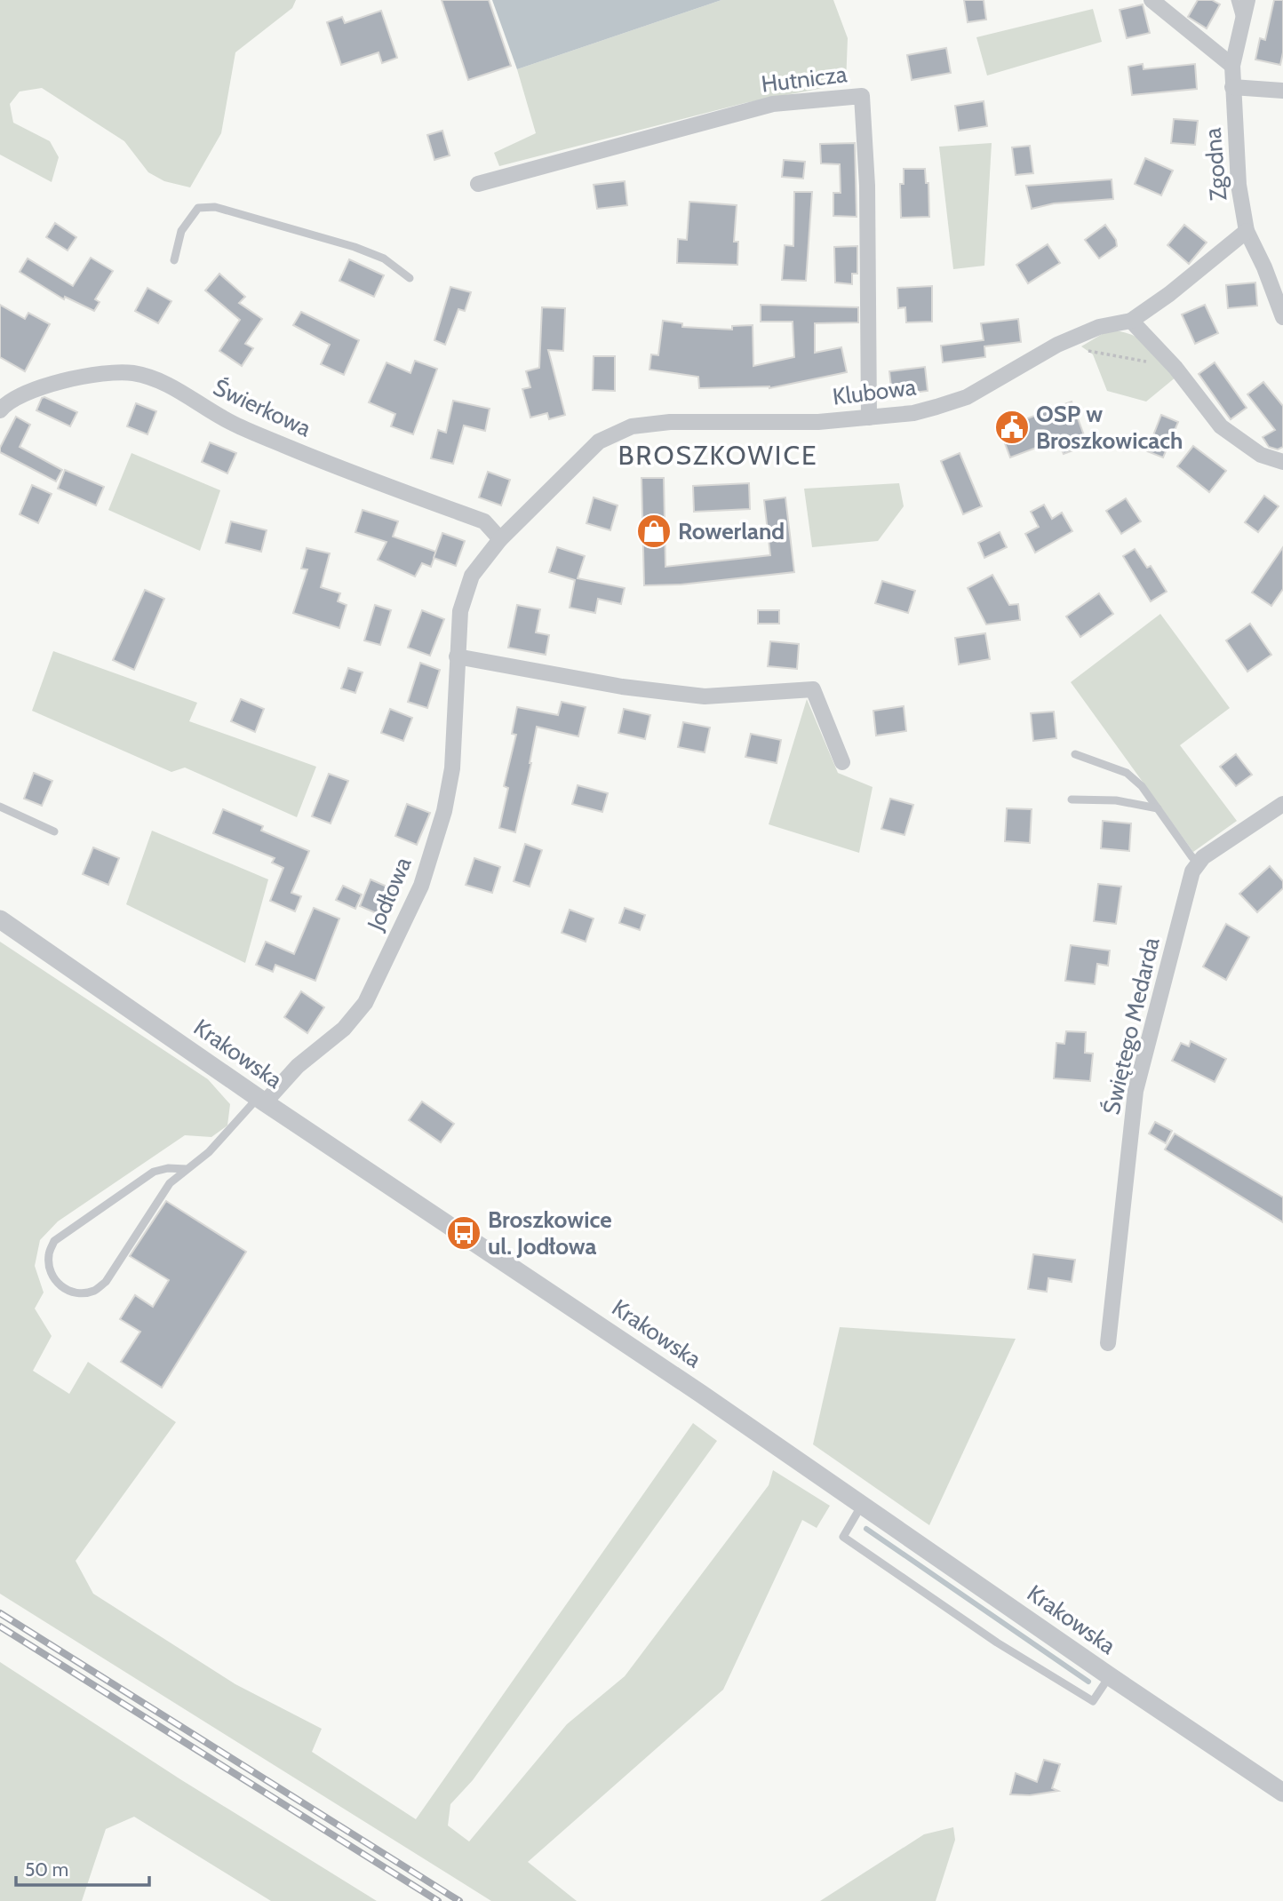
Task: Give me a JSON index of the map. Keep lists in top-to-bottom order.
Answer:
{
  "streets": {
    "street": [
      "Hutnicza",
      "Zgodna",
      "Klubowa",
      "Świerkowa",
      "Jodłowa",
      "Świętego Medarda",
      "Krakowska"
    ]
  },
  "crossings": [
    ["Hutnicza", "Klubowa"],
    ["Zgodna", "Klubowa"],
    ["Klubowa", "Świerkowa"],
    ["Klubowa", "Jodłowa"],
    ["Świerkowa", "Jodłowa"],
    ["Jodłowa", "Krakowska"]
  ],
  "districts": ["BROSZKOWICE"],
  "places": {
    "public building": ["OSP w Broszkowicach"],
    "shop": ["Rowerland"],
    "bus stop": ["Broszkowice ul. Jodłowa"]
  },
  "scale_bar": "50 m"
}
